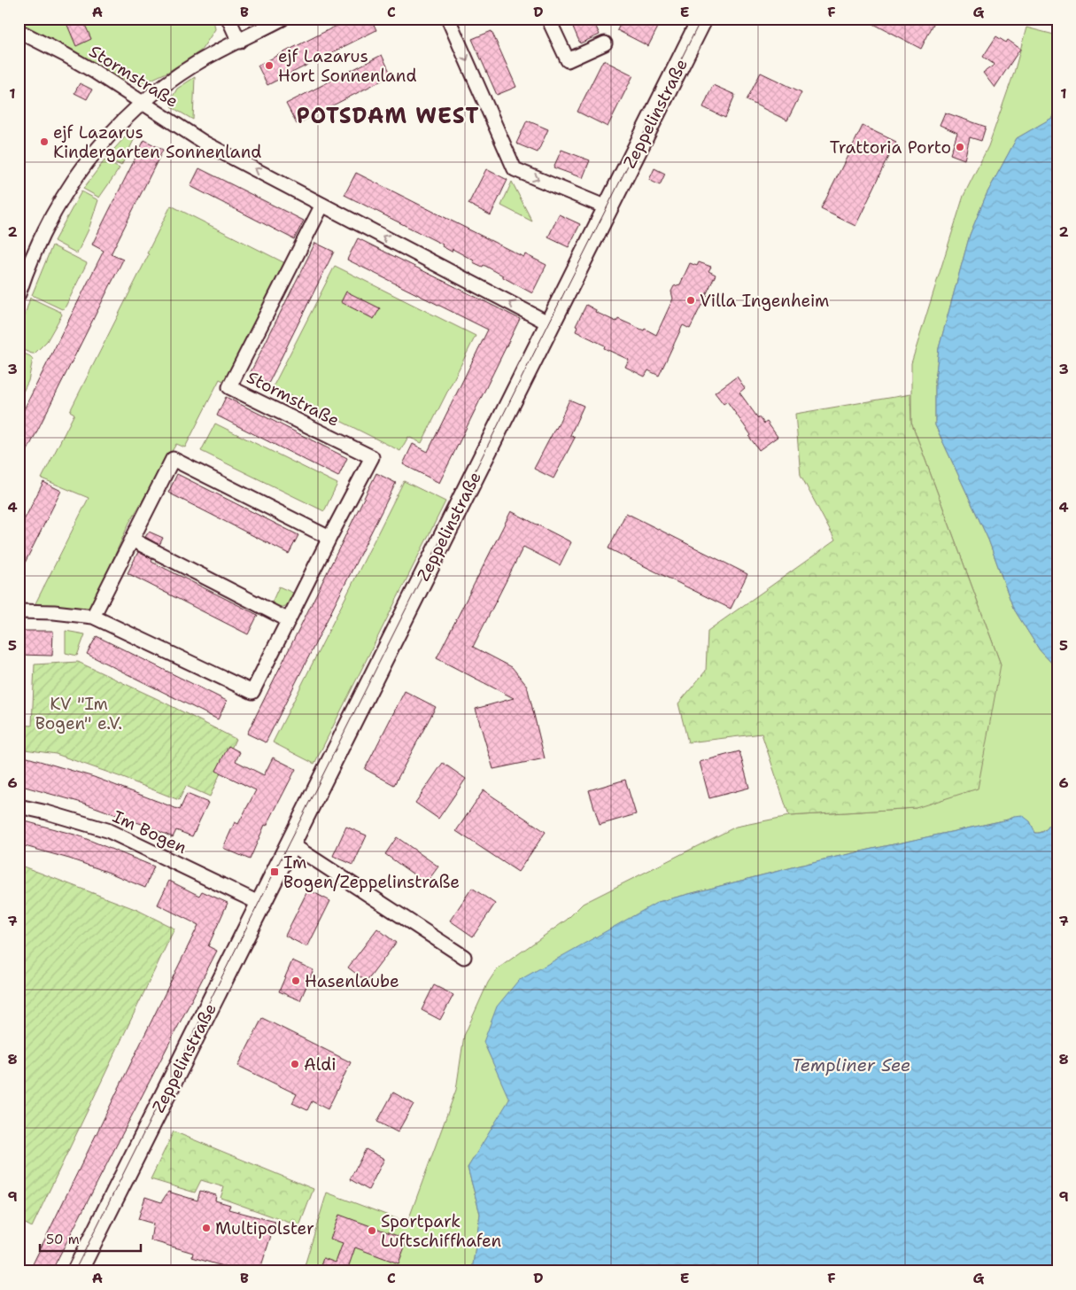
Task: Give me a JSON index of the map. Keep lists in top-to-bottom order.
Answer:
{
  "streets": {
    "main road": ["Zeppelinstraße"],
    "street": ["Stormstraße", "Im Bogen"]
  },
  "crossings": [
    ["Stormstraße", "Zeppelinstraße"],
    ["Zeppelinstraße", "Im Bogen"]
  ],
  "districts": ["POTSDAM WEST"],
  "water": ["Templiner See"],
  "parks": ["KV \"Im Bogen\" e.V."],
  "places": {
    "other": [
      "ejf Lazarus Hort Sonnenland",
      "ejf Lazarus Kindergarten Sonnenland",
      "Trattoria Porto",
      "Villa Ingenheim",
      "Hasenlaube",
      "Aldi",
      "Multipolster",
      "Sportpark Luftschiffhafen"
    ],
    "transit": ["Im Bogen/Zeppelinstraße"]
  },
  "scale_bar": "50 m",
  "grid": {
    "columns": [
      "A",
      "B",
      "C",
      "D",
      "E",
      "F",
      "G"
    ],
    "rows": [
      "1",
      "2",
      "3",
      "4",
      "5",
      "6",
      "7",
      "8",
      "9"
    ]
  }
}
